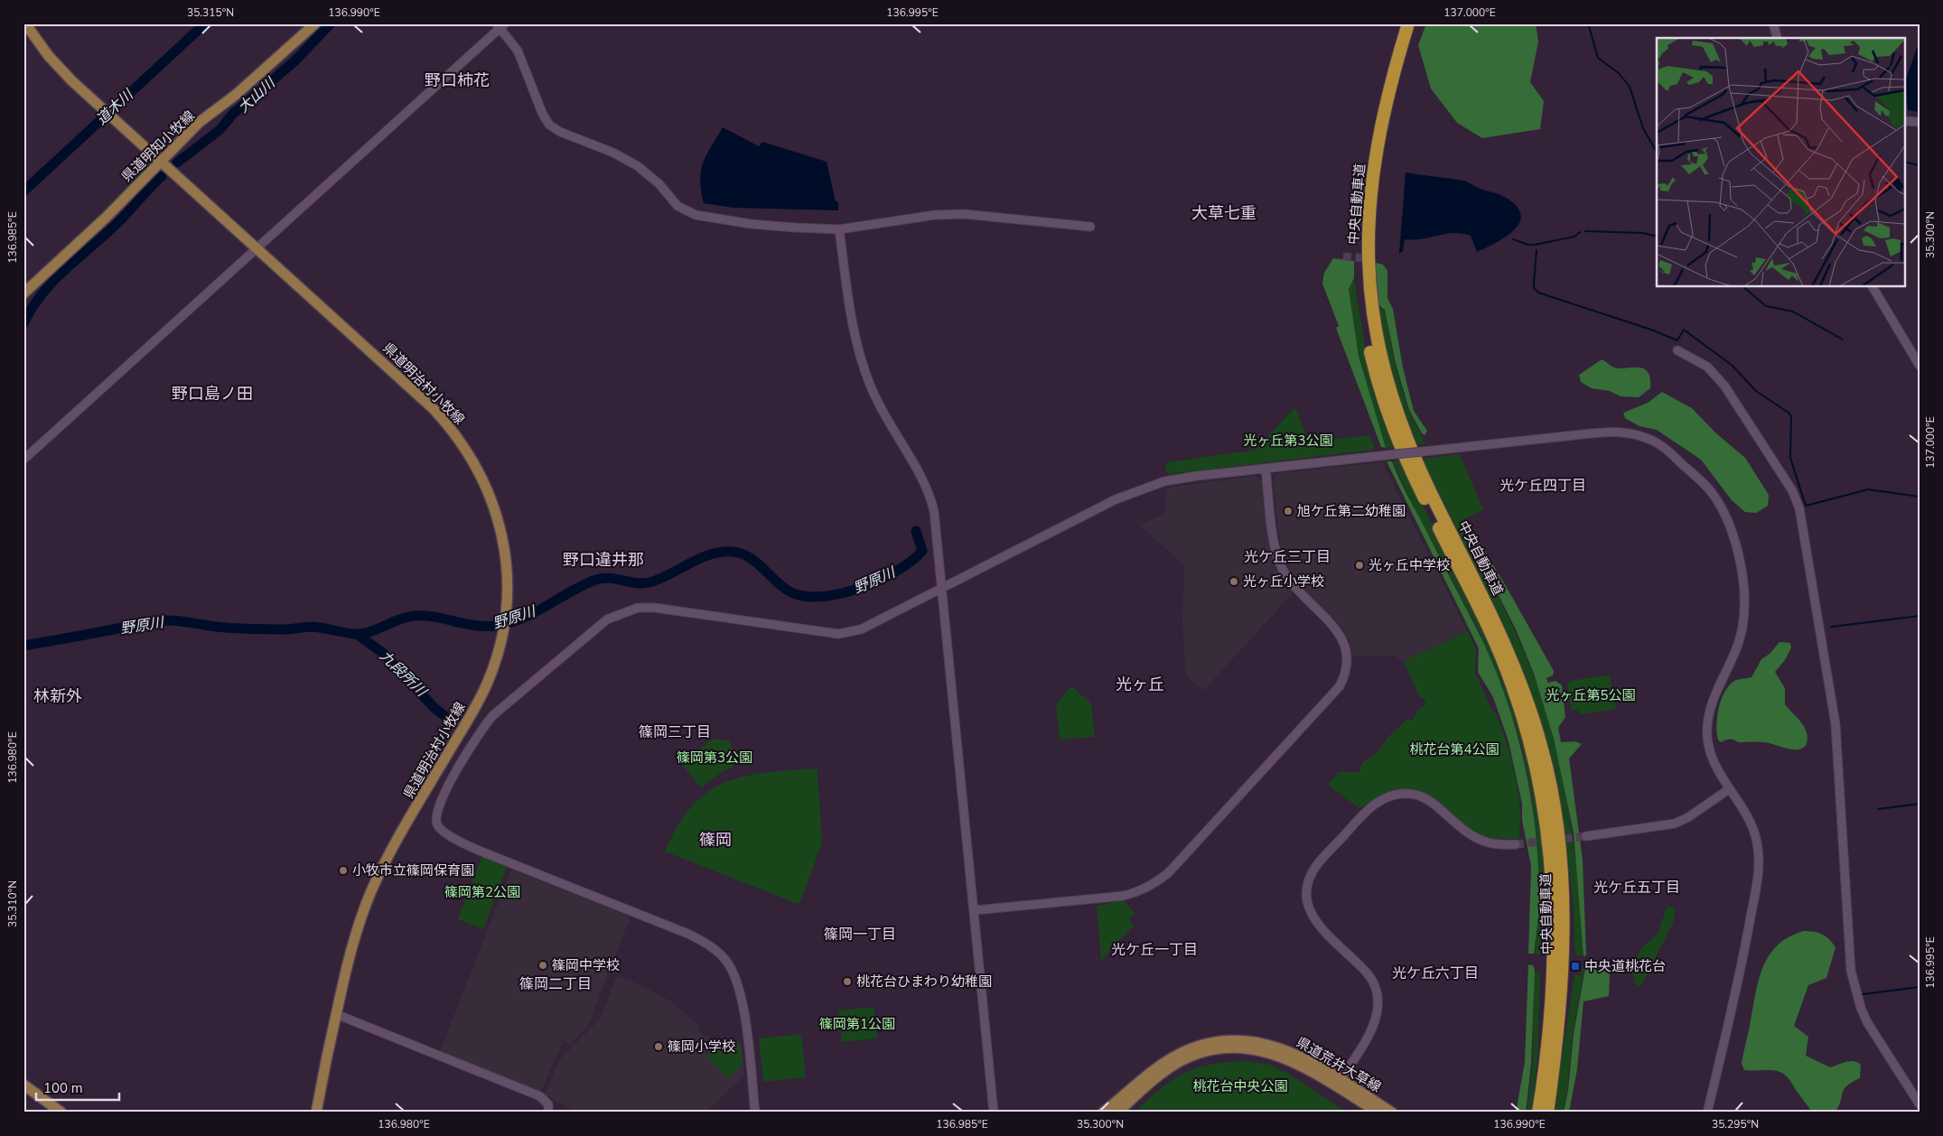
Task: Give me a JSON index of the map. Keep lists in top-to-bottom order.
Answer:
{
  "streets": {
    "highway": ["中央自動車道"],
    "main road": ["県道明知小牧線", "県道明治村小牧線", "県道荒井大草線"]
  },
  "crossings": [
    ["県道明知小牧線", "県道明治村小牧線"]
  ],
  "districts": [
    "野口柿花",
    "大草七重",
    "野口島ノ田",
    "光ケ丘四丁目",
    "光ケ丘三丁目",
    "野口違井那",
    "光ヶ丘",
    "林新外",
    "篠岡三丁目",
    "篠岡",
    "光ケ丘五丁目",
    "篠岡一丁目",
    "光ケ丘一丁目",
    "光ケ丘六丁目",
    "篠岡二丁目"
  ],
  "water": [
    "大山川",
    "道木川",
    "野原川",
    "九段所川"
  ],
  "parks": [
    "光ヶ丘第3公園",
    "光ヶ丘第5公園",
    "桃花台第4公園",
    "篠岡第3公園",
    "篠岡第2公園",
    "篠岡第1公園",
    "桃花台中央公園"
  ],
  "places": {
    "other": [
      "旭ケ丘第二幼稚園",
      "光ヶ丘中学校",
      "光ヶ丘小学校",
      "小牧市立篠岡保育園",
      "篠岡中学校",
      "桃花台ひまわり幼稚園",
      "篠岡小学校"
    ],
    "transit": ["中央道桃花台"]
  },
  "scale_bar": "100 m",
  "coordinates": [
    "35.315°N",
    "136.990°E",
    "136.995°E",
    "137.000°E",
    "35.300°N",
    "136.985°E",
    "136.980°E",
    "35.310°N",
    "35.295°N"
  ]
}
